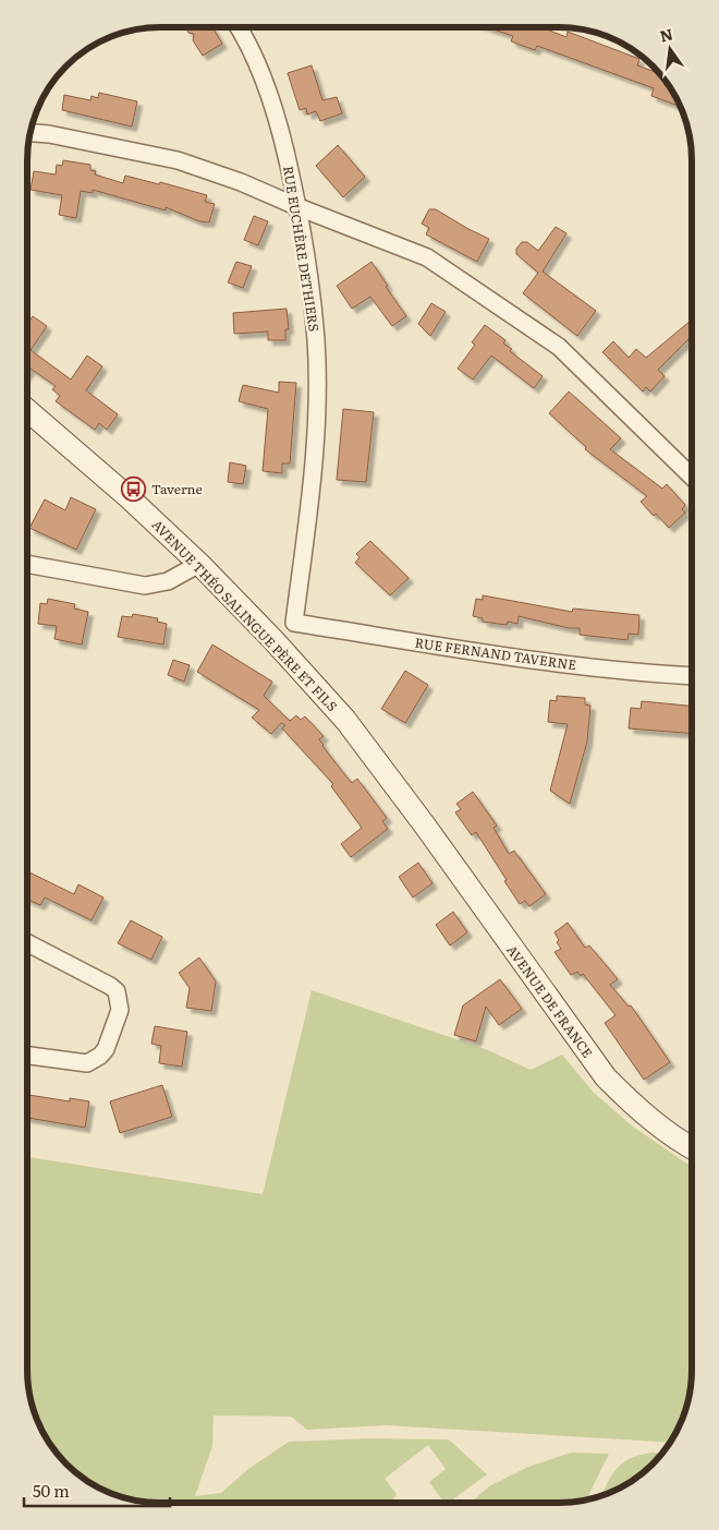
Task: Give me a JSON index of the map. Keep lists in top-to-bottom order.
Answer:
{
  "streets": {
    "street": [
      "RUE EUCHÈRE DETHIERS",
      "AVENUE THÉO SALINGUE PÈRE ET FILS",
      "RUE FERNAND TAVERNE",
      "AVENUE DE FRANCE"
    ]
  },
  "crossings": [
    ["RUE EUCHÈRE DETHIERS", "RUE FERNAND TAVERNE"],
    ["AVENUE THÉO SALINGUE PÈRE ET FILS", "AVENUE DE FRANCE"]
  ],
  "places": {
    "bus stop": ["Taverne"]
  },
  "scale_bar": "50 m",
  "north": "top"
}
